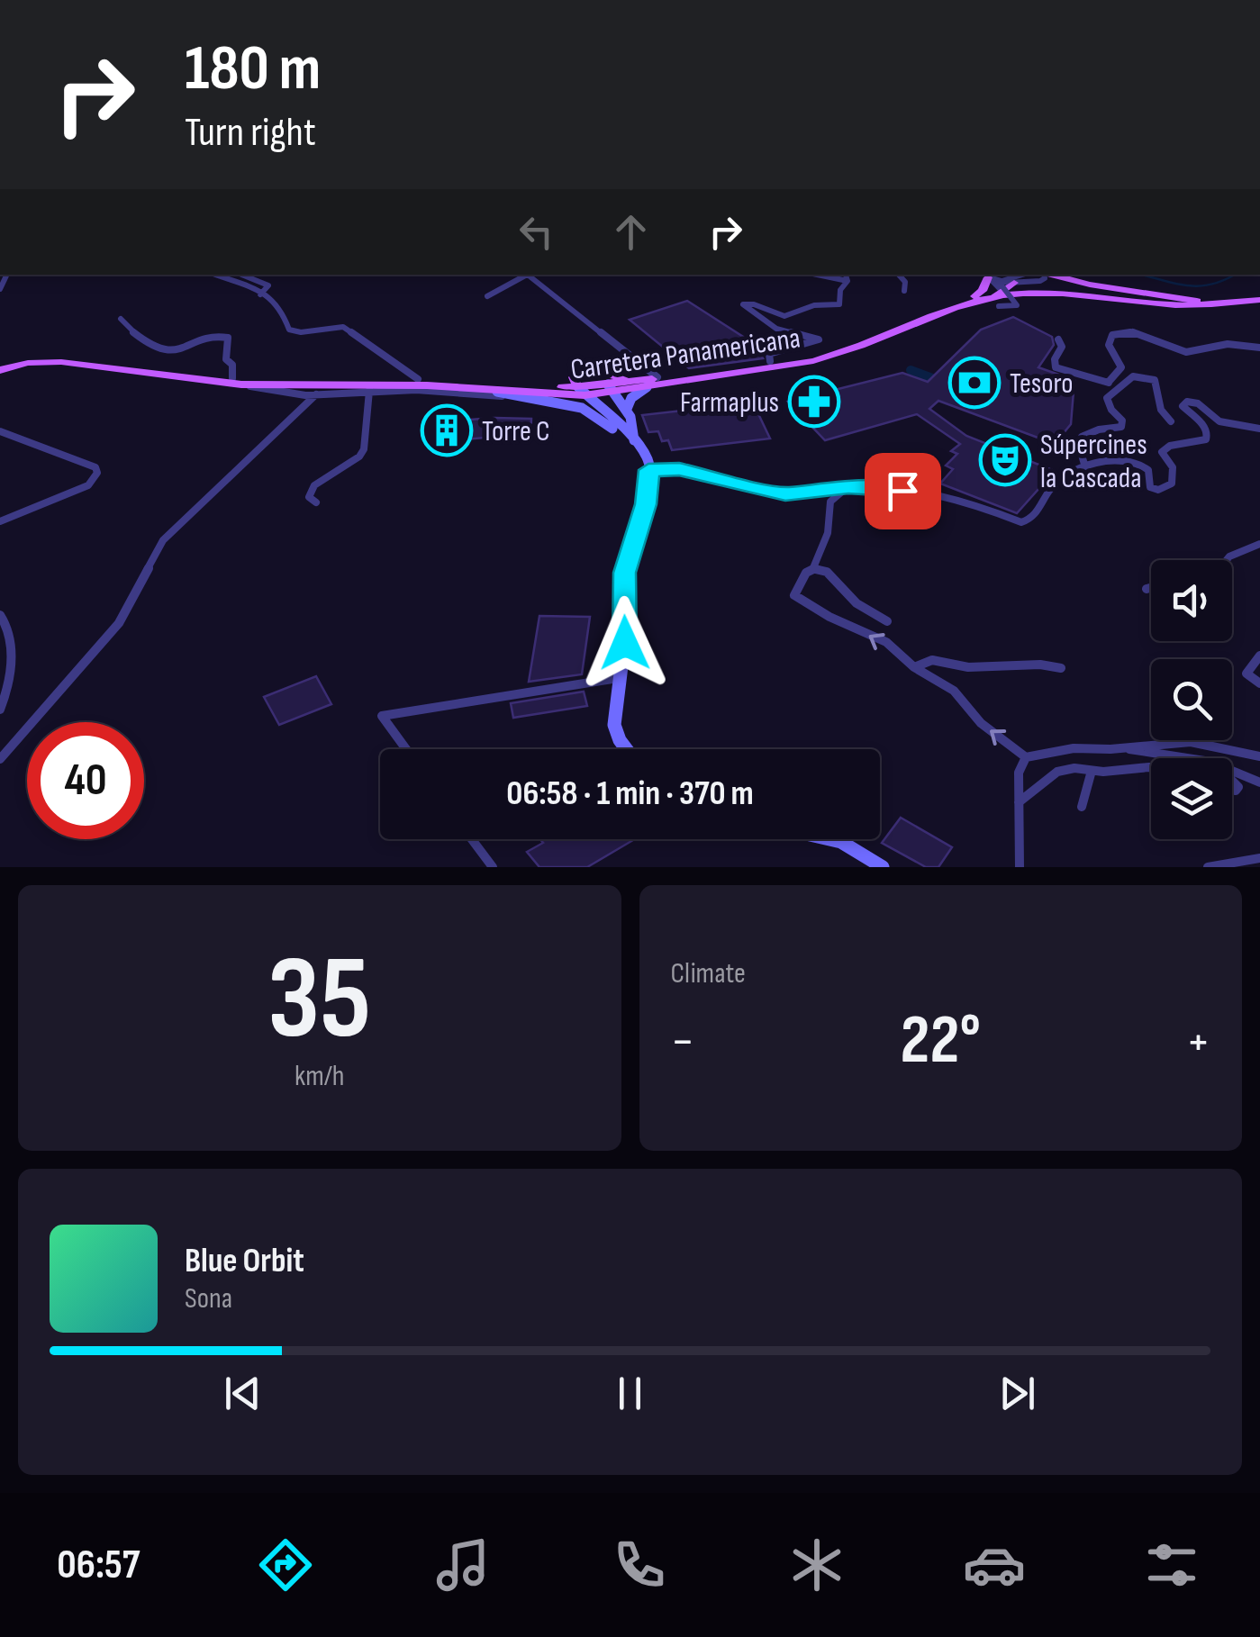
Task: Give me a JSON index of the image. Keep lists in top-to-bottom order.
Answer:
{
  "streets": {
    "main road": ["Carretera Panamericana"]
  },
  "places": {
    "bank": ["Tesoro"],
    "pharmacy": ["Farmaplus"],
    "building": ["Torre C"],
    "theatre": ["Súpercines la Cascada"]
  },
  "page": {
    "turn": ["180 m", "Turn right"],
    "limit": "40",
    "trip": "06:58 · 1 min · 370 m",
    "tile": [
      ["35", "km/h"],
      "Climate"
    ],
    "heat": ["−", "22°", "+"],
    "song": ["Blue Orbit", "Sona"],
    "tabs": "06:57"
  }
}
